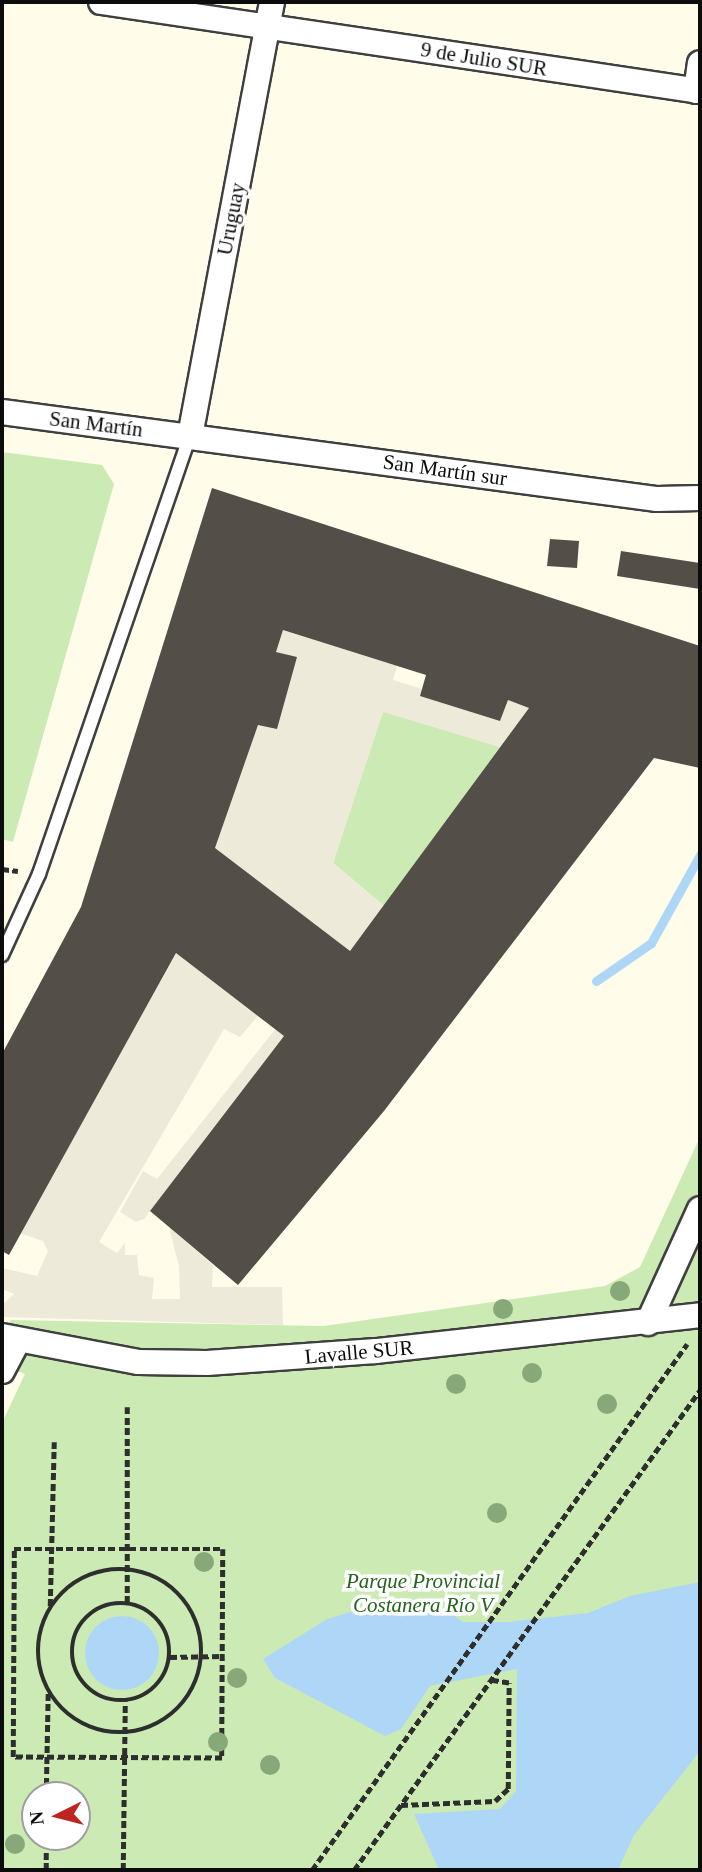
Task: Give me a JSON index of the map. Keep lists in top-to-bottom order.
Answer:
{
  "streets": {
    "street": [
      "9 de Julio SUR",
      "Uruguay",
      "San Martín",
      "San Martín sur",
      "Lavalle SUR"
    ]
  },
  "crossings": [
    ["9 de Julio SUR", "Uruguay"],
    ["Uruguay", "San Martín"],
    ["Uruguay", "San Martín sur"],
    ["San Martín", "San Martín sur"]
  ],
  "parks": ["Parque Provincial Costanera Río V"],
  "north": "left"
}
